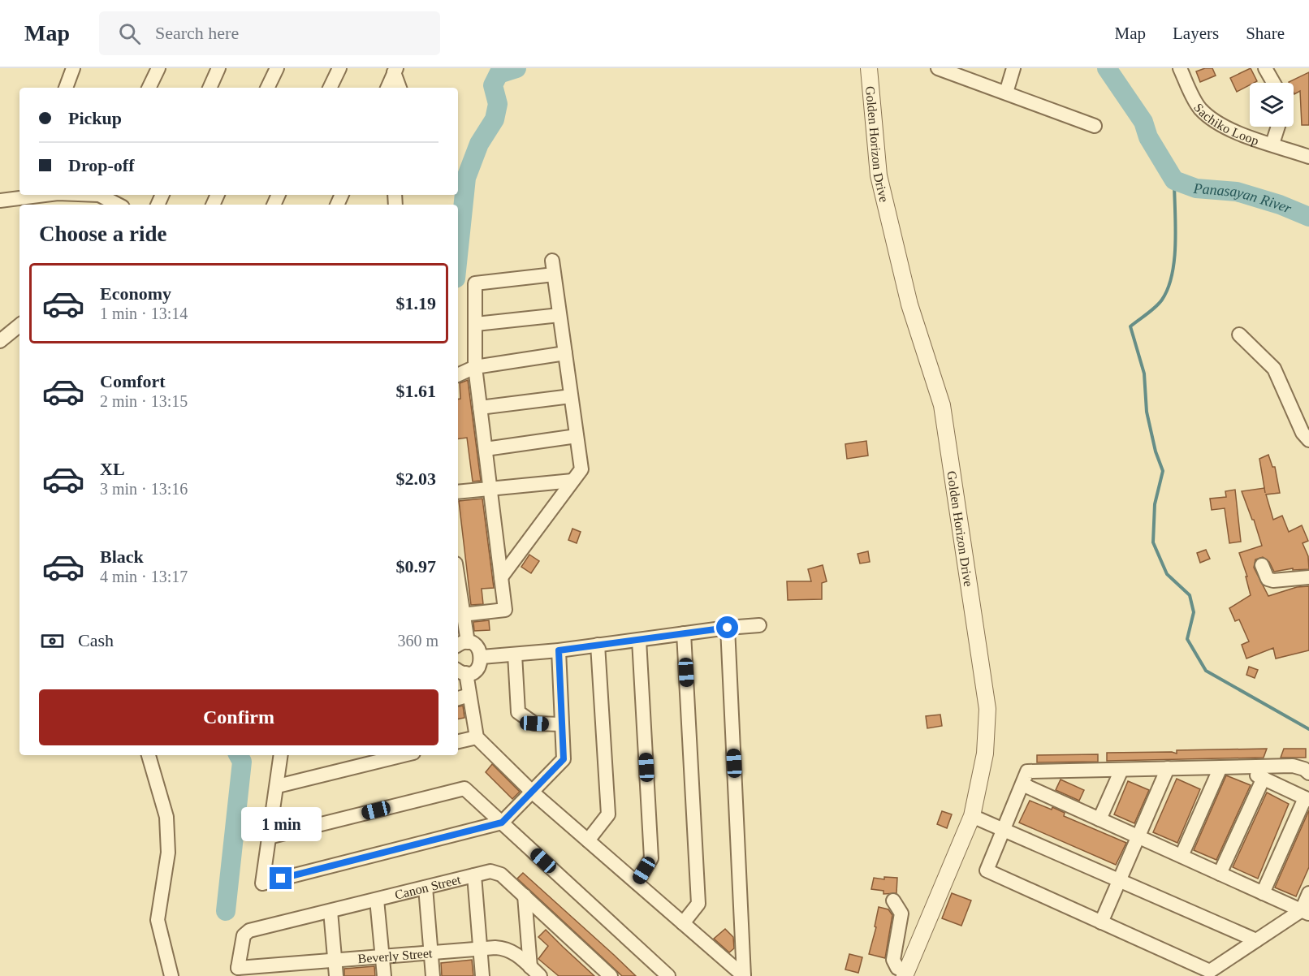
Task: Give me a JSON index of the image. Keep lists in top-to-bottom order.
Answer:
{
  "streets": {
    "street": [
      "Sachiko Loop",
      "Golden Horizon Drive",
      "Canon Street",
      "Beverly Street"
    ]
  },
  "crossings": [
    ["Canon Street", "Beverly Street"]
  ],
  "water": ["Panasayan River"],
  "page": {
    "header": "Map",
    "search": "Search here",
    "nav": ["Map", "Layers", "Share"],
    "banner": ["Pickup", "Drop-off"],
    "heading": "Choose a ride",
    "list": [
      {
        "name": "Economy",
        "note": "1 min · 13:14",
        "value": "$1.19"
      },
      {
        "name": "Comfort",
        "note": "2 min · 13:15",
        "value": "$1.61"
      },
      {
        "name": "XL",
        "note": "3 min · 13:16",
        "value": "$2.03"
      },
      {
        "name": "Black",
        "note": "4 min · 13:17",
        "value": "$0.97"
      }
    ],
    "pay": ["Cash", "360 m"],
    "buttons": "Confirm",
    "bubble": "1 min"
  }
}
